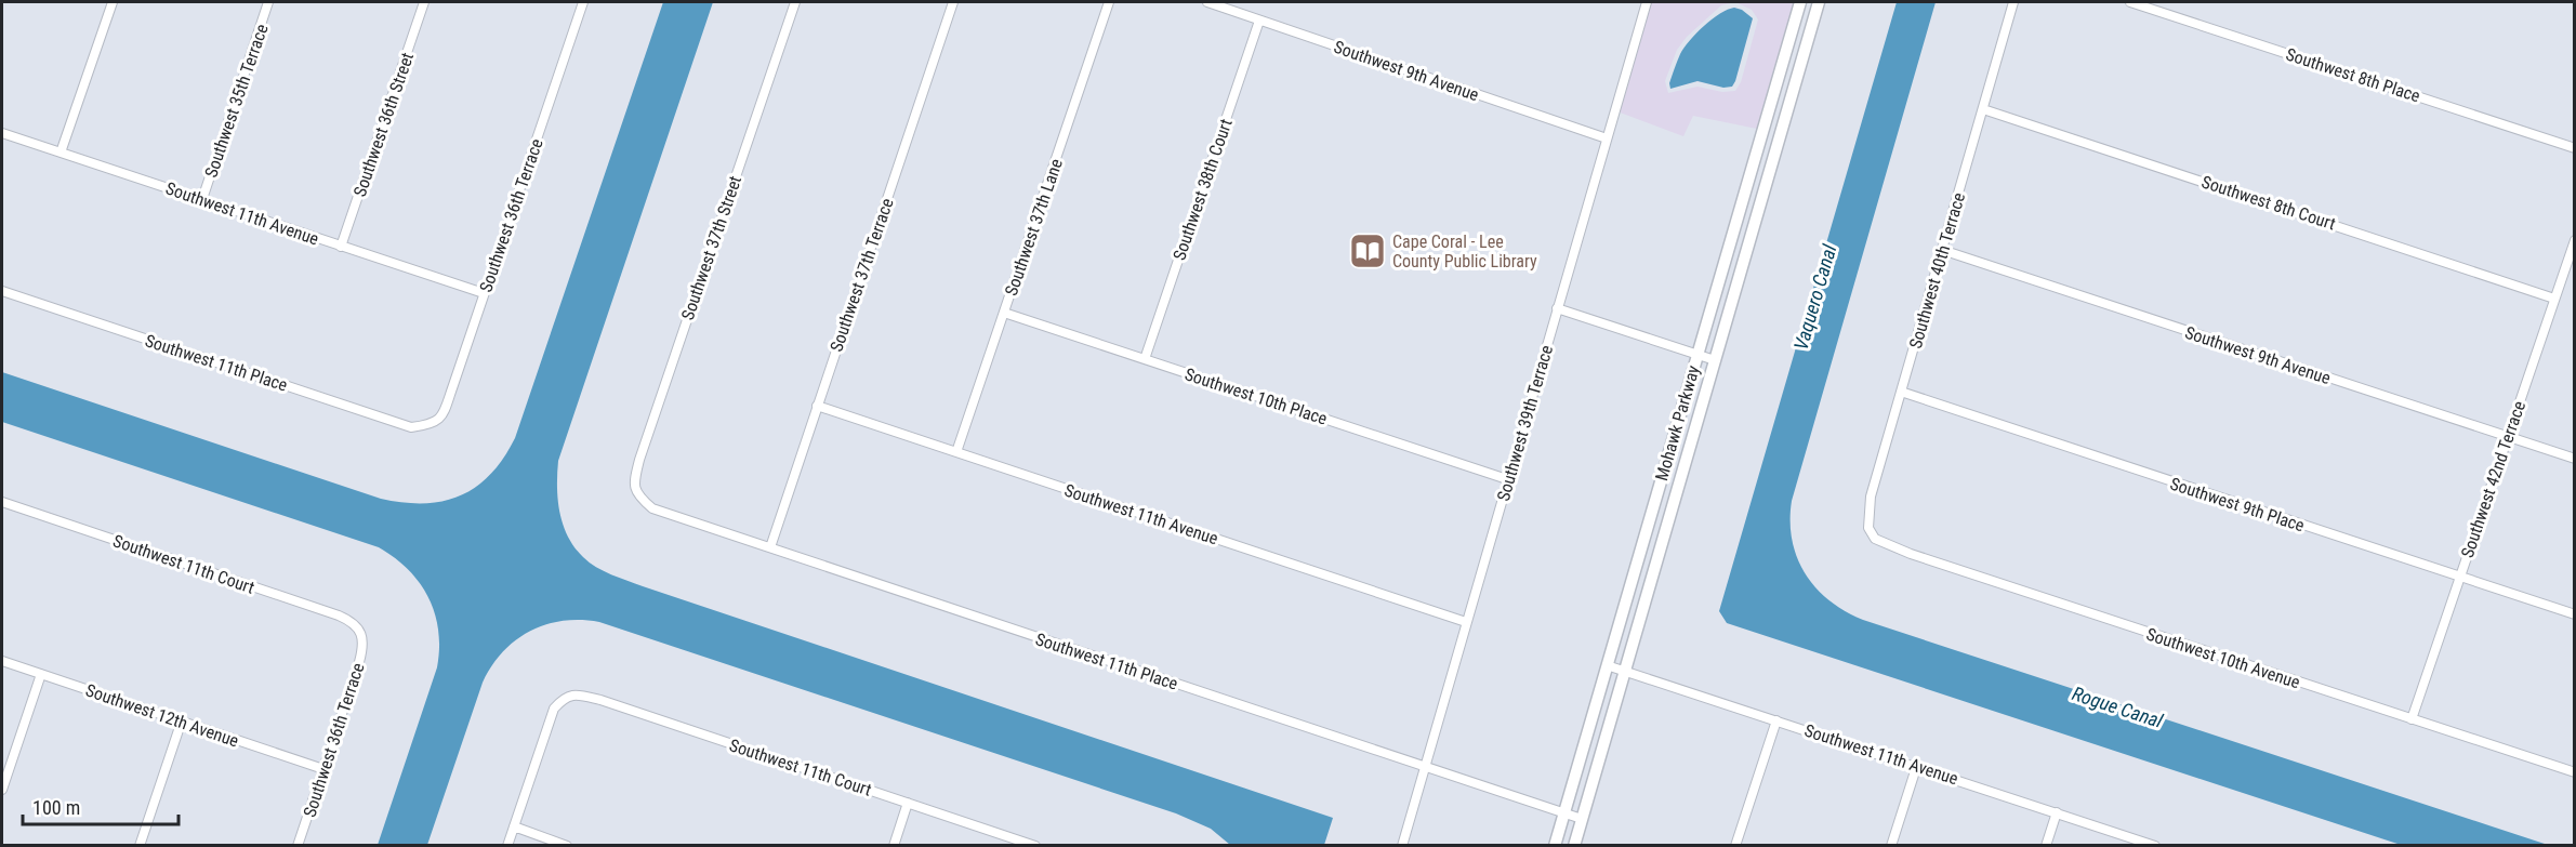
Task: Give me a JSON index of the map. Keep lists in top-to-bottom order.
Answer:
{
  "streets": {
    "street": [
      "Southwest 9th Avenue",
      "Southwest 8th Place",
      "Southwest 35th Terrace",
      "Southwest 36th Street",
      "Southwest 38th Court",
      "Southwest 8th Court",
      "Southwest 11th Avenue",
      "Southwest 36th Terrace",
      "Southwest 37th Lane",
      "Southwest 37th Street",
      "Southwest 40th Terrace",
      "Southwest 37th Terrace",
      "Southwest 11th Place",
      "Southwest 10th Place",
      "Southwest 39th Terrace",
      "Mohawk Parkway",
      "Southwest 42nd Terrace",
      "Southwest 9th Place",
      "Southwest 11th Court",
      "Southwest 10th Avenue",
      "Southwest 12th Avenue"
    ]
  },
  "crossings": [
    ["Southwest 9th Avenue", "Southwest 38th Court"],
    ["Southwest 9th Avenue", "Southwest 40th Terrace"],
    ["Southwest 9th Avenue", "Southwest 39th Terrace"],
    ["Southwest 9th Avenue", "Southwest 42nd Terrace"],
    ["Southwest 35th Terrace", "Southwest 11th Avenue"],
    ["Southwest 36th Street", "Southwest 11th Avenue"],
    ["Southwest 38th Court", "Southwest 10th Place"],
    ["Southwest 8th Court", "Southwest 40th Terrace"],
    ["Southwest 8th Court", "Southwest 42nd Terrace"],
    ["Southwest 11th Avenue", "Southwest 36th Terrace"],
    ["Southwest 11th Avenue", "Southwest 37th Lane"],
    ["Southwest 11th Avenue", "Southwest 37th Terrace"],
    ["Southwest 11th Avenue", "Southwest 39th Terrace"],
    ["Southwest 11th Avenue", "Mohawk Parkway"],
    ["Southwest 36th Terrace", "Southwest 11th Place"],
    ["Southwest 36th Terrace", "Southwest 11th Court"],
    ["Southwest 36th Terrace", "Southwest 12th Avenue"],
    ["Southwest 37th Lane", "Southwest 10th Place"],
    ["Southwest 37th Street", "Southwest 11th Place"],
    ["Southwest 40th Terrace", "Southwest 9th Place"],
    ["Southwest 40th Terrace", "Southwest 10th Avenue"],
    ["Southwest 37th Terrace", "Southwest 11th Place"],
    ["Southwest 11th Place", "Southwest 39th Terrace"],
    ["Southwest 11th Place", "Mohawk Parkway"],
    ["Southwest 10th Place", "Southwest 39th Terrace"],
    ["Southwest 42nd Terrace", "Southwest 9th Place"],
    ["Southwest 42nd Terrace", "Southwest 10th Avenue"]
  ],
  "water": ["Vaquero Canal", "Rogue Canal"],
  "places": {
    "library": ["Cape Coral - Lee County Public Library"]
  },
  "scale_bar": "100 m"
}
